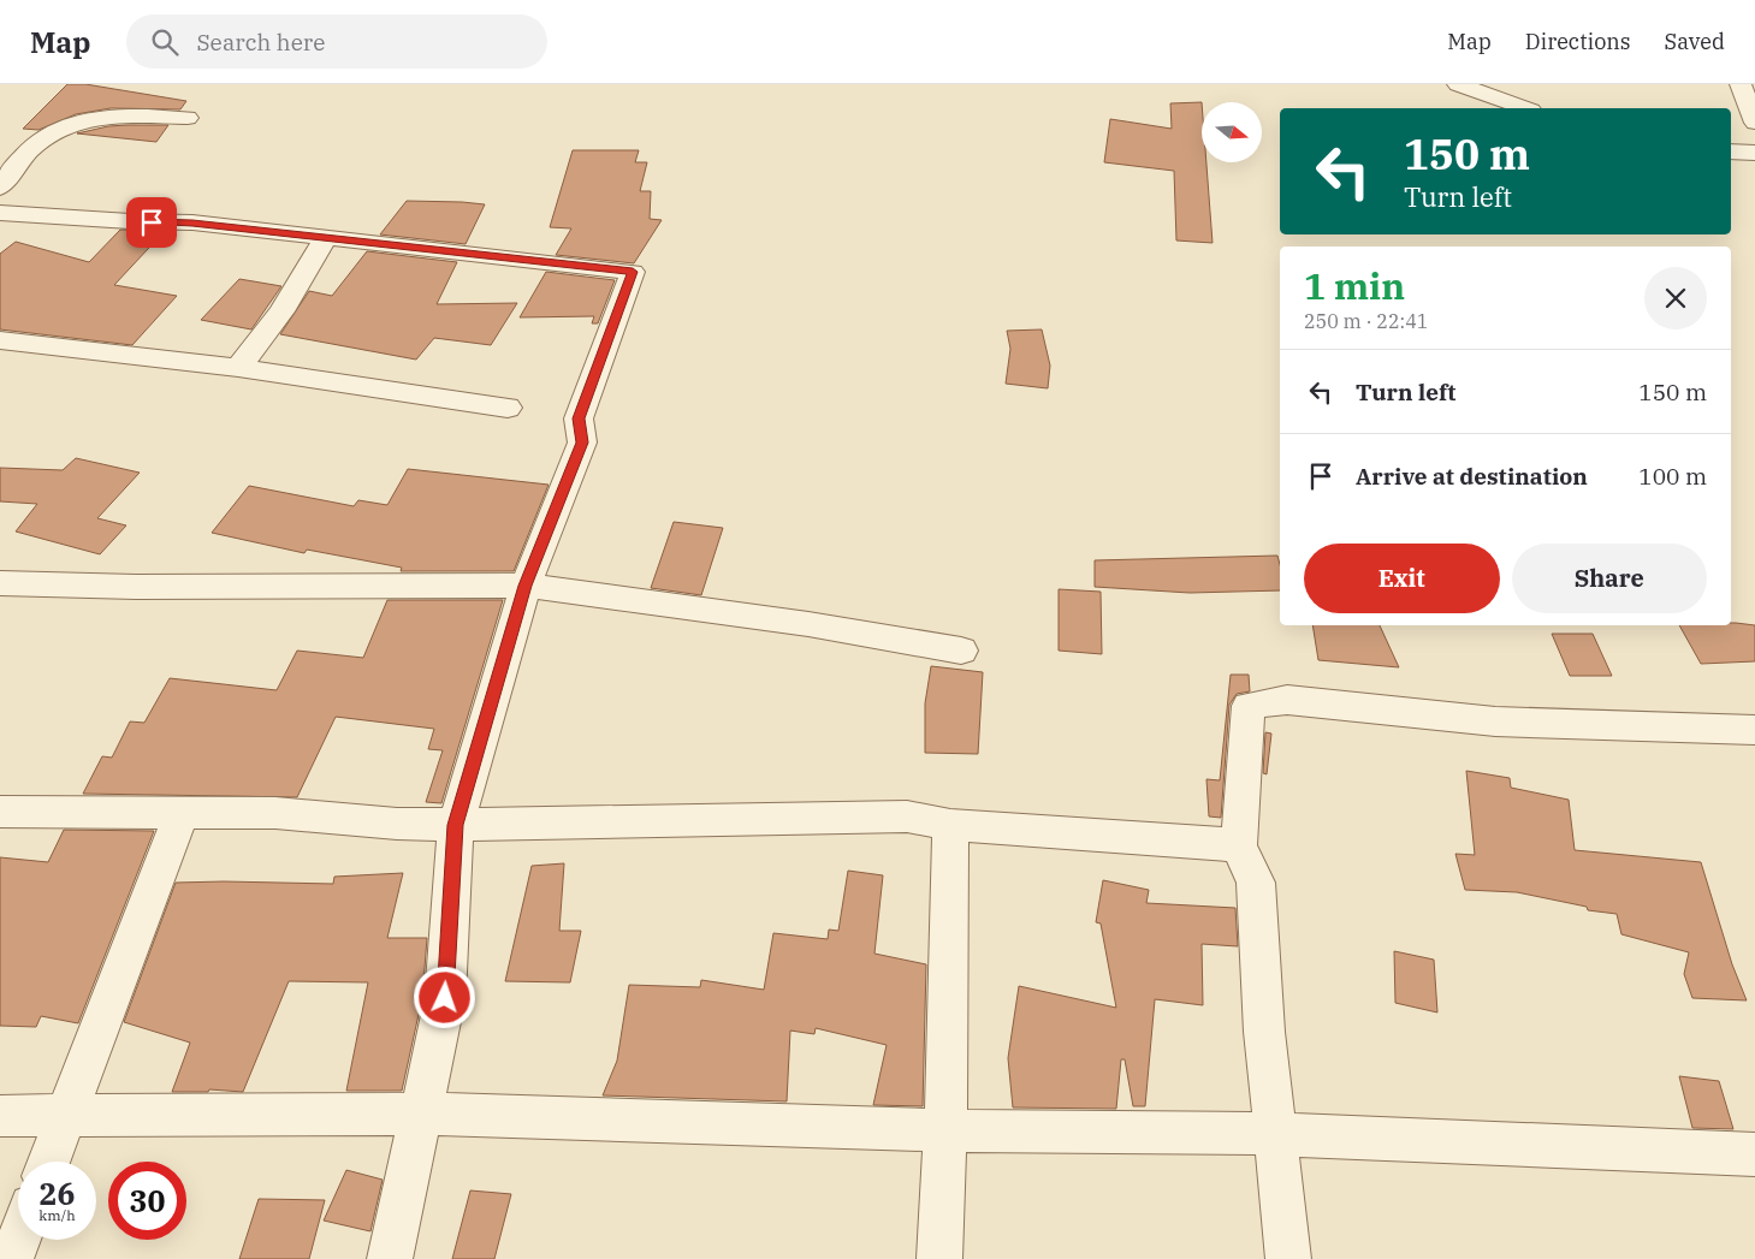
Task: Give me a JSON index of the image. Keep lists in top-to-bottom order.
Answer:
{
  "north": "right",
  "page": {
    "header": "Map",
    "search": "Search here",
    "nav": ["Map", "Directions", "Saved"],
    "turn": ["150 m", "Turn left"],
    "heading": ["1 min", "250 m · 22:41"],
    "list": [
      {
        "name": "Turn left",
        "value": "150 m"
      },
      {
        "name": "Arrive at destination",
        "value": "100 m"
      }
    ],
    "buttons": ["Exit", "Share"],
    "speed": "26 km/h",
    "limit": "30"
  }
}
